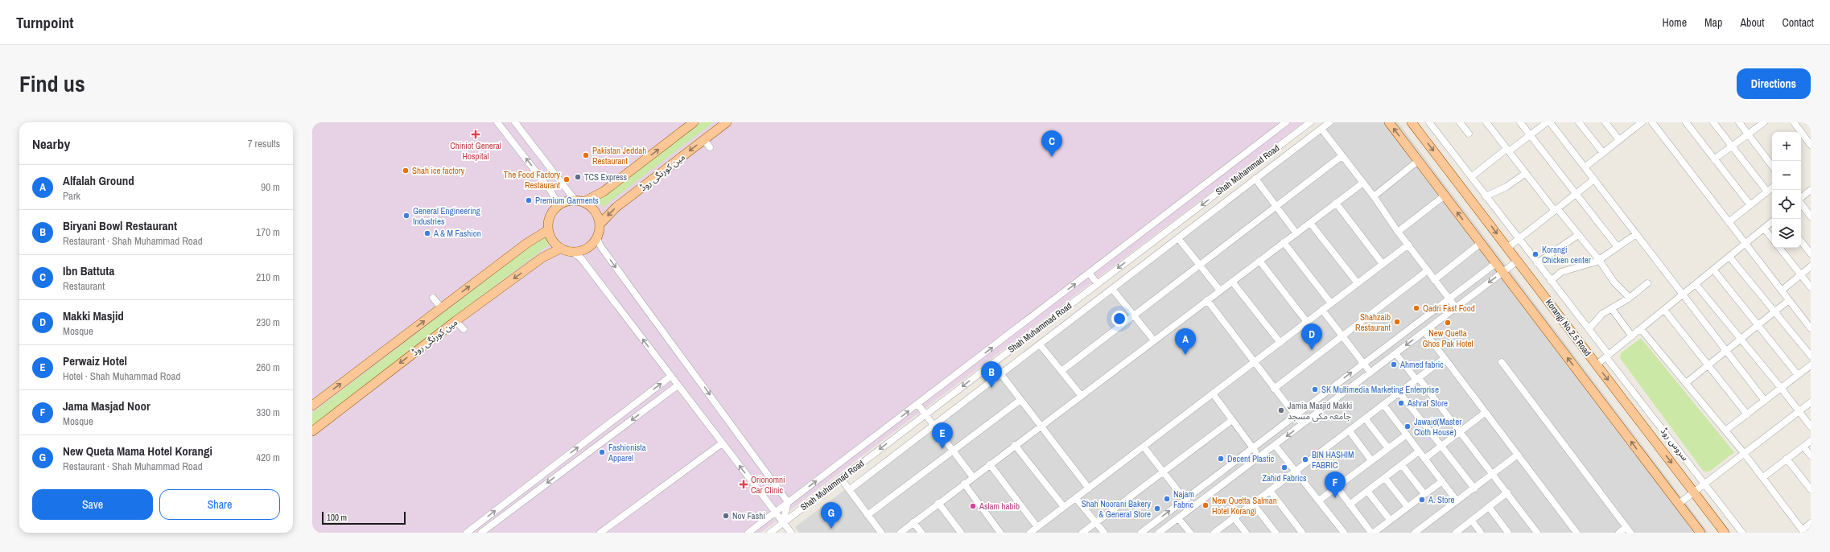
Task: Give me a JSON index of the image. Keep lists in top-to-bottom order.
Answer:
{
  "streets": {
    "main road": ["مین کورنگی روڈ", "Korangi No.2.5 Road"],
    "street": ["Shah Muhammad Road", "سروس روڈ"]
  },
  "places": {
    "health": ["Chiniot General Hospital", "Orionomni Car Clinic"],
    "other": [
      "Pakistan Jeddah Restaurant",
      "Shah ice factory",
      "TCS Express",
      "The Food Factory Restaurant",
      "Premium Garments",
      "General Engineering Industries",
      "A & M Fashion",
      "Korangi Chicken center",
      "Qadri Fast Food",
      "Shahzaib Restaurant",
      "New Quetta Ghos Pak Hotel",
      "Ahmed fabric",
      "SK Multimedia Marketing Enterprise",
      "Ashraf Store",
      "Jamia Masjid Makki جامعہ مکی مسجد",
      "Jawaid(Master Cloth House)",
      "Fashionista Apparel",
      "Decent Plastic",
      "BIN HASHIM FABRIC",
      "Zahid Fabrics",
      "Najam Fabric",
      "A. Store",
      "New Quetta Salman Hotel Korangi",
      "Aslam habib",
      "Shah Noorani Bakery & General Store",
      "Nov Fashi"
    ]
  },
  "scale_bar": "100 m",
  "page": {
    "header": "Turnpoint",
    "nav": [
      "Home",
      "Map",
      "About",
      "Contact"
    ],
    "title": "Find us",
    "buttons": [
      "Directions",
      ["Save", "Share"]
    ],
    "heading": ["Nearby", "7 results"],
    "pins": [
      "C",
      "D",
      "A",
      "B",
      "E",
      "F",
      "G"
    ],
    "map_buttons": ["+", "−"],
    "list": [
      {
        "mark": "A",
        "name": "Alfalah Ground",
        "note": "Park",
        "value": "90 m"
      },
      {
        "mark": "B",
        "name": "Biryani Bowl Restaurant",
        "note": "Restaurant · Shah Muhammad Road",
        "value": "170 m"
      },
      {
        "mark": "C",
        "name": "Ibn Battuta",
        "note": "Restaurant",
        "value": "210 m"
      },
      {
        "mark": "D",
        "name": "Makki Masjid",
        "note": "Mosque",
        "value": "230 m"
      },
      {
        "mark": "E",
        "name": "Perwaiz Hotel",
        "note": "Hotel · Shah Muhammad Road",
        "value": "260 m"
      },
      {
        "mark": "F",
        "name": "Jama Masjad Noor",
        "note": "Mosque",
        "value": "330 m"
      },
      {
        "mark": "G",
        "name": "New Queta Mama Hotel Korangi",
        "note": "Restaurant · Shah Muhammad Road",
        "value": "420 m"
      }
    ],
    "scale": "100 m"
  }
}
